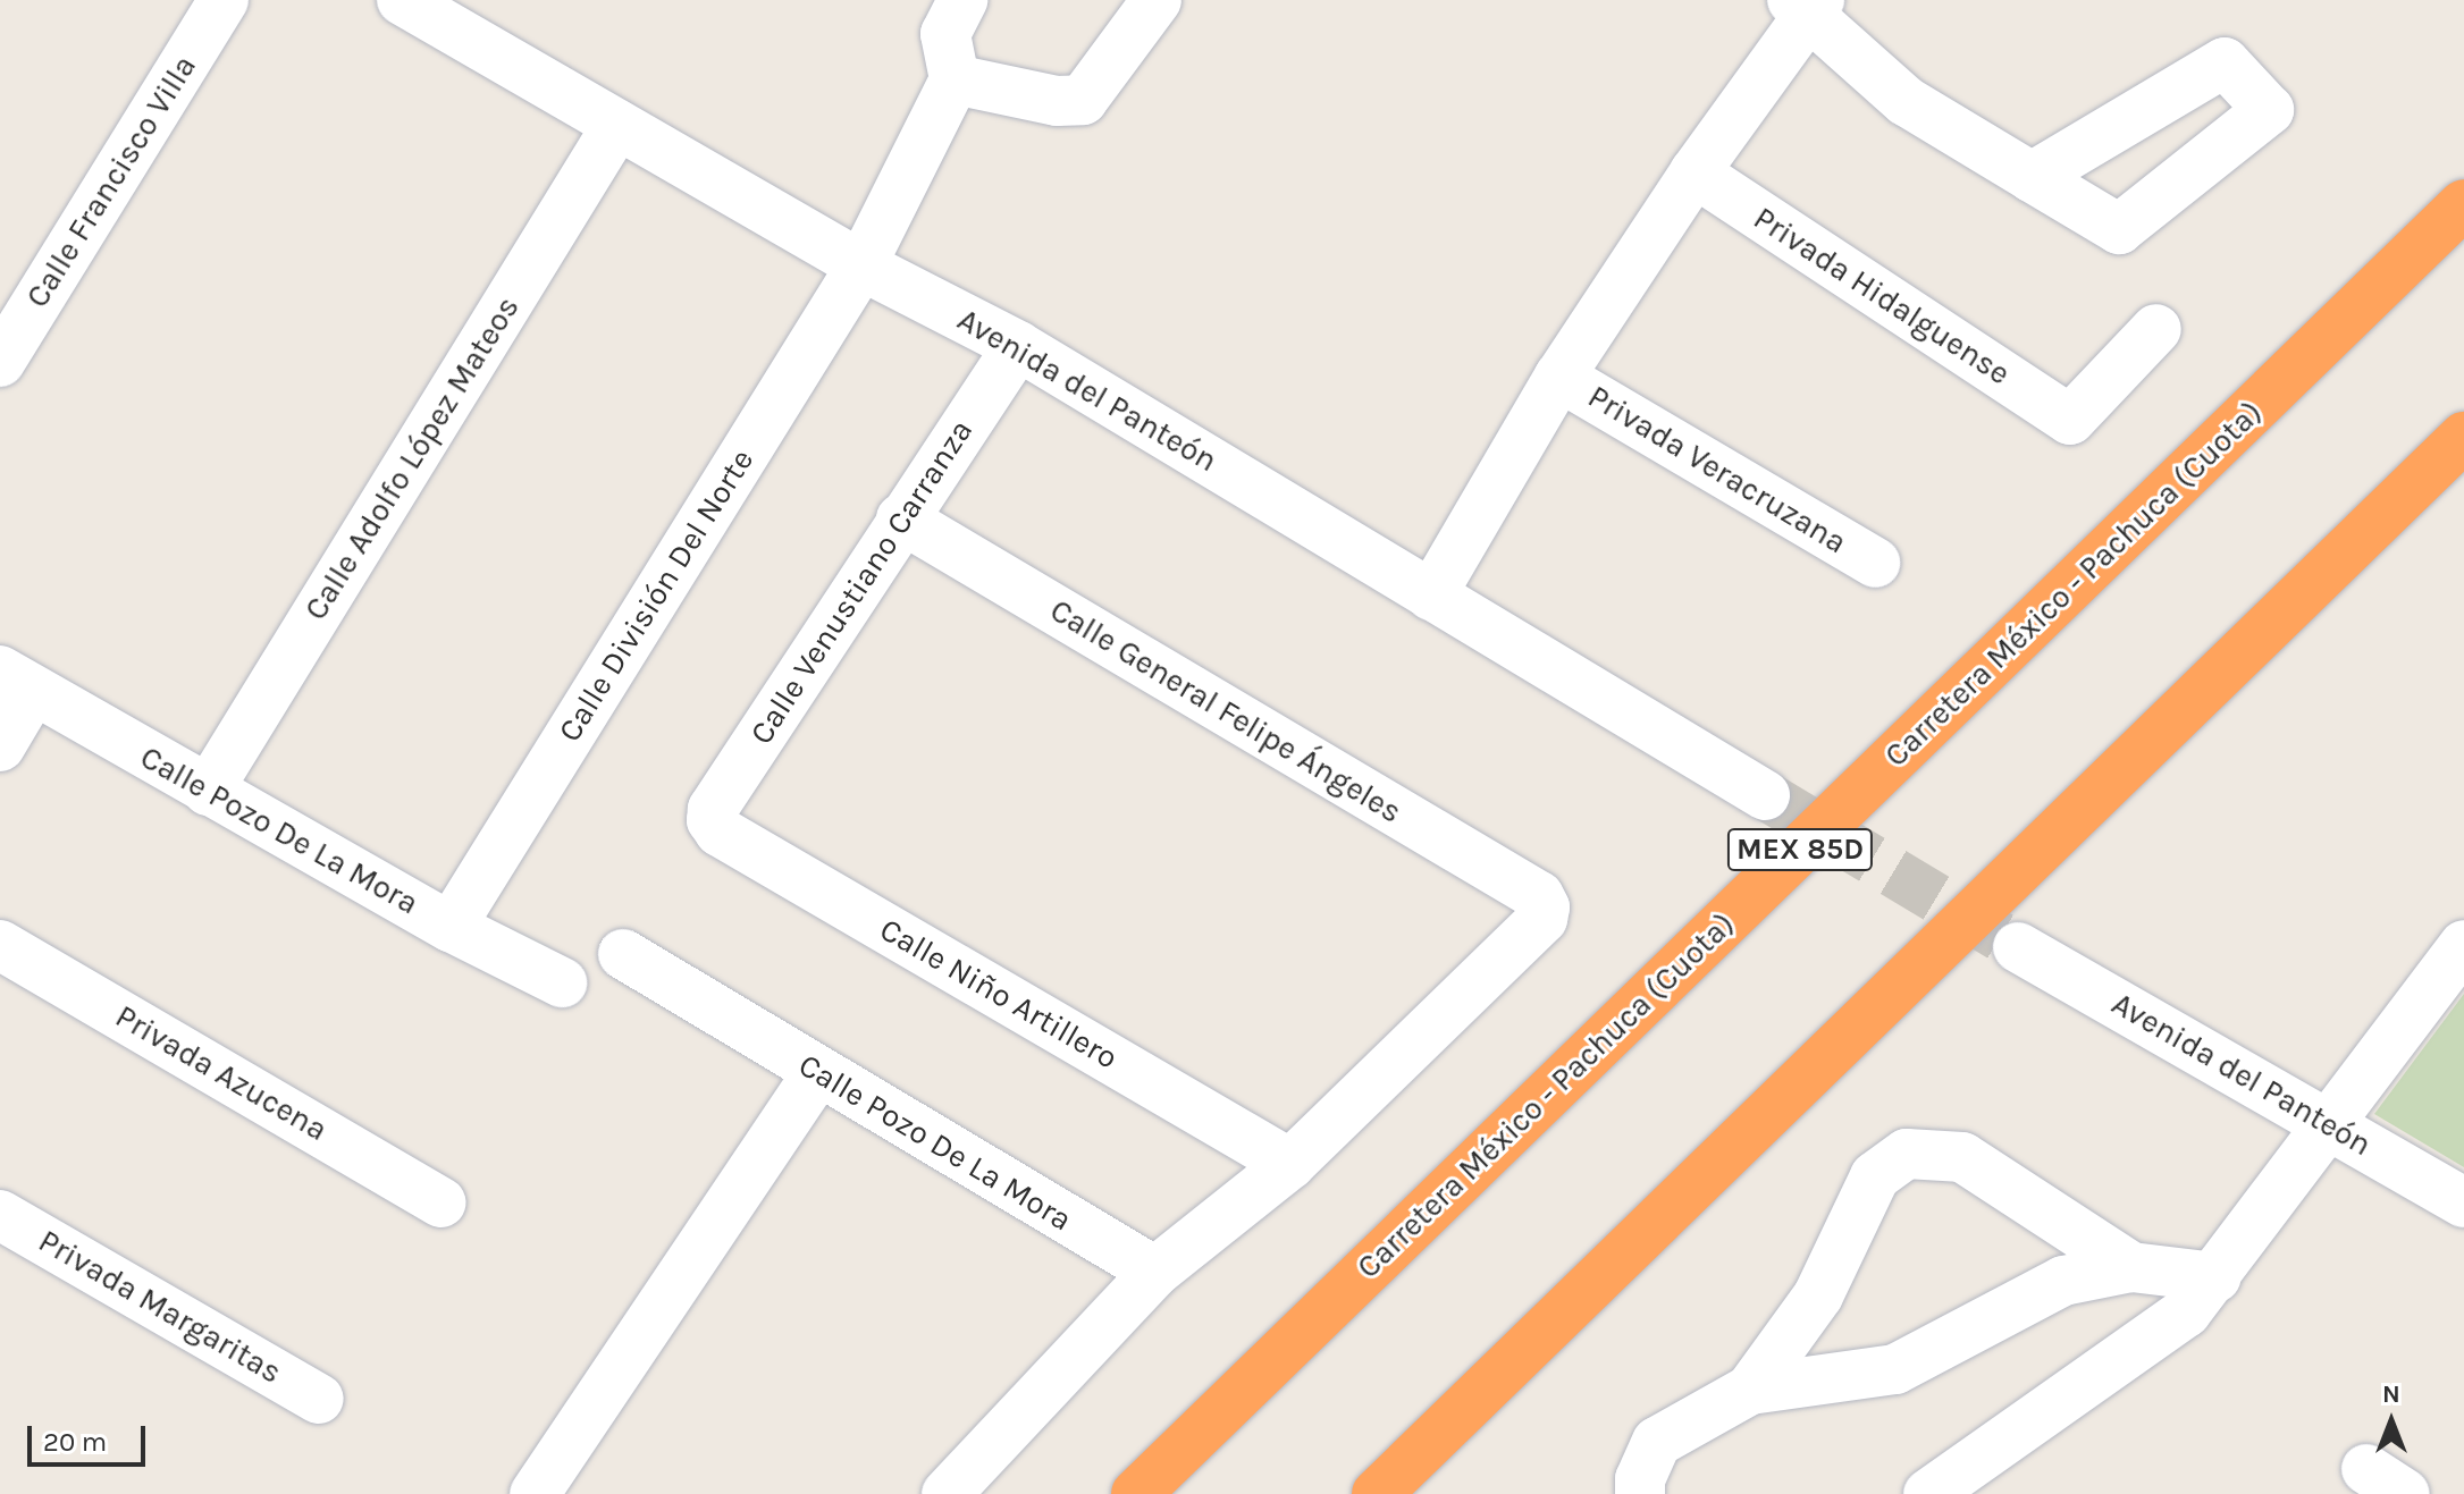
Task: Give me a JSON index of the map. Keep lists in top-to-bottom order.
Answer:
{
  "streets": {
    "highway": ["Carretera México - Pachuca (Cuota)", "MEX 85D"],
    "street": [
      "Calle Francisco Villa",
      "Privada Hidalguense",
      "Avenida del Panteón",
      "Calle Adolfo López Mateos",
      "Privada Veracruzana",
      "Calle Venustiano Carranza",
      "Calle División Del Norte",
      "Calle General Felipe Ángeles",
      "Calle Pozo De La Mora",
      "Calle Niño Artillero",
      "Privada Azucena",
      "Privada Margaritas"
    ]
  },
  "crossings": [
    ["Avenida del Panteón", "Calle Adolfo López Mateos"],
    ["Avenida del Panteón", "Calle Venustiano Carranza"],
    ["Avenida del Panteón", "Calle División Del Norte"],
    ["Calle Adolfo López Mateos", "Calle Pozo De La Mora"],
    ["Calle Venustiano Carranza", "Calle General Felipe Ángeles"],
    ["Calle Venustiano Carranza", "Calle Niño Artillero"],
    ["Calle División Del Norte", "Calle Pozo De La Mora"],
    ["Calle General Felipe Ángeles", "Calle Niño Artillero"]
  ],
  "scale_bar": "20 m",
  "north": "top"
}
